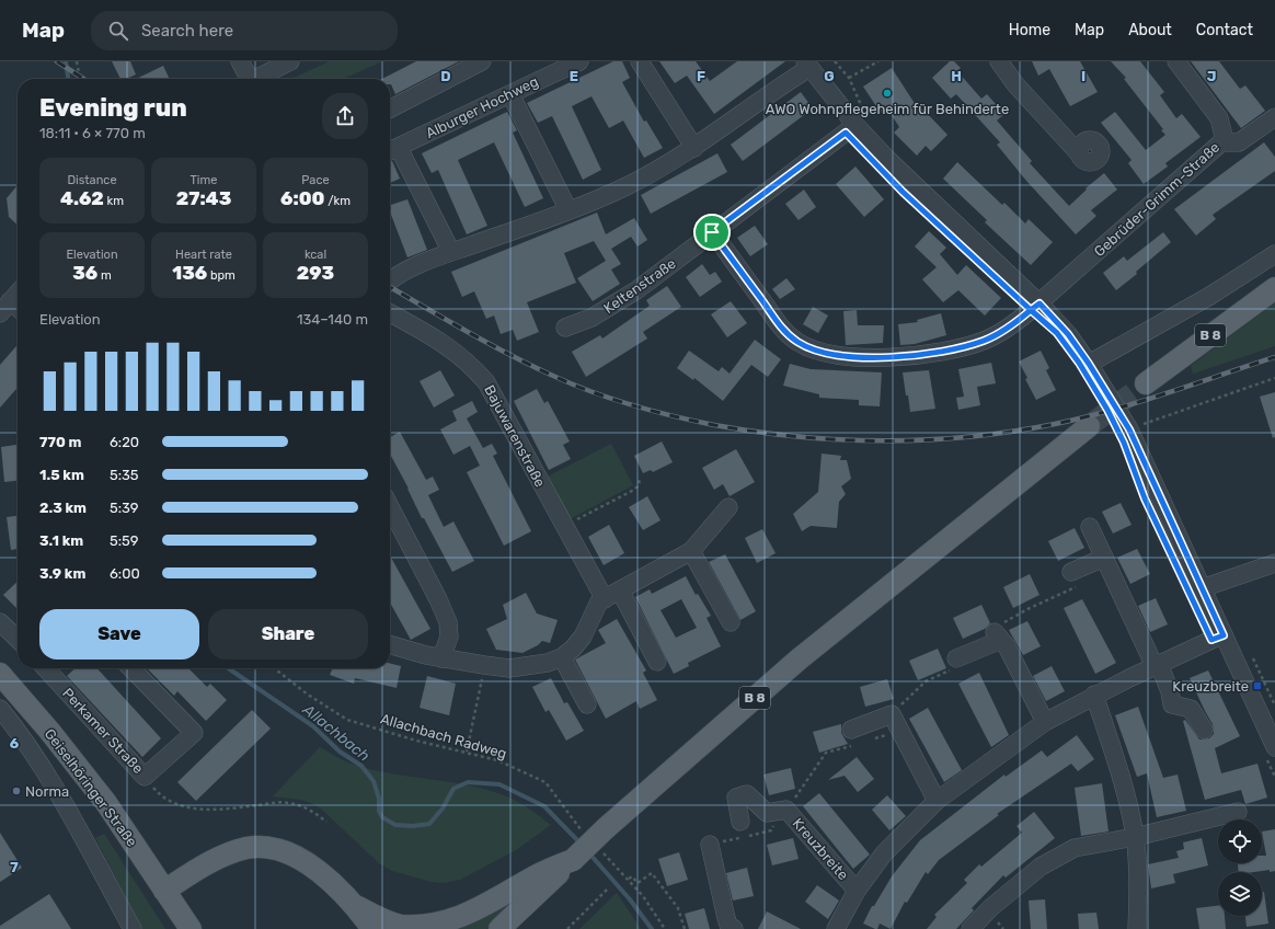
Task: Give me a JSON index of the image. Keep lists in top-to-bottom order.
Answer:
{
  "streets": {
    "main road": ["B 8", "Geiselhöringer Straße"],
    "street": [
      "Alburger Hochweg",
      "Gebrüder-Grimm-Straße",
      "Keltenstraße",
      "Bajuwarenstraße",
      "Perkamer Straße",
      "Kreuzbreite"
    ],
    "path": ["Allachbach Radweg"]
  },
  "crossings": [
    ["Gebrüder-Grimm-Straße", "Keltenstraße"]
  ],
  "water": ["Allachbach"],
  "places": {
    "other": ["AWO Wohnpflegeheim für Behinderte", "Norma"],
    "transit": ["Kreuzbreite"]
  },
  "page": {
    "header": "Map",
    "search": "Search here",
    "nav": [
      "Home",
      "Map",
      "About",
      "Contact"
    ],
    "heading": ["Evening run", "18:11 · 6 × 770 m"],
    "stats": [
      ["Distance", "4.62 km"],
      ["Time", "27:43"],
      ["Pace", "6:00 /km"],
      ["Elevation", "36 m"],
      ["Heart rate", "136 bpm"],
      ["kcal", "293"]
    ],
    "chart": ["Elevation", "134–140 m"],
    "list": [
      {
        "name": "770 m",
        "note": "6:20"
      },
      {
        "name": "1.5 km",
        "note": "5:35"
      },
      {
        "name": "2.3 km",
        "note": "5:39"
      },
      {
        "name": "3.1 km",
        "note": "5:59"
      },
      {
        "name": "3.9 km",
        "note": "6:00"
      }
    ],
    "buttons": ["Save", "Share"]
  },
  "grid": {
    "columns": [
      "D",
      "E",
      "F",
      "G",
      "H",
      "I",
      "J"
    ],
    "rows": ["6", "7"]
  }
}
